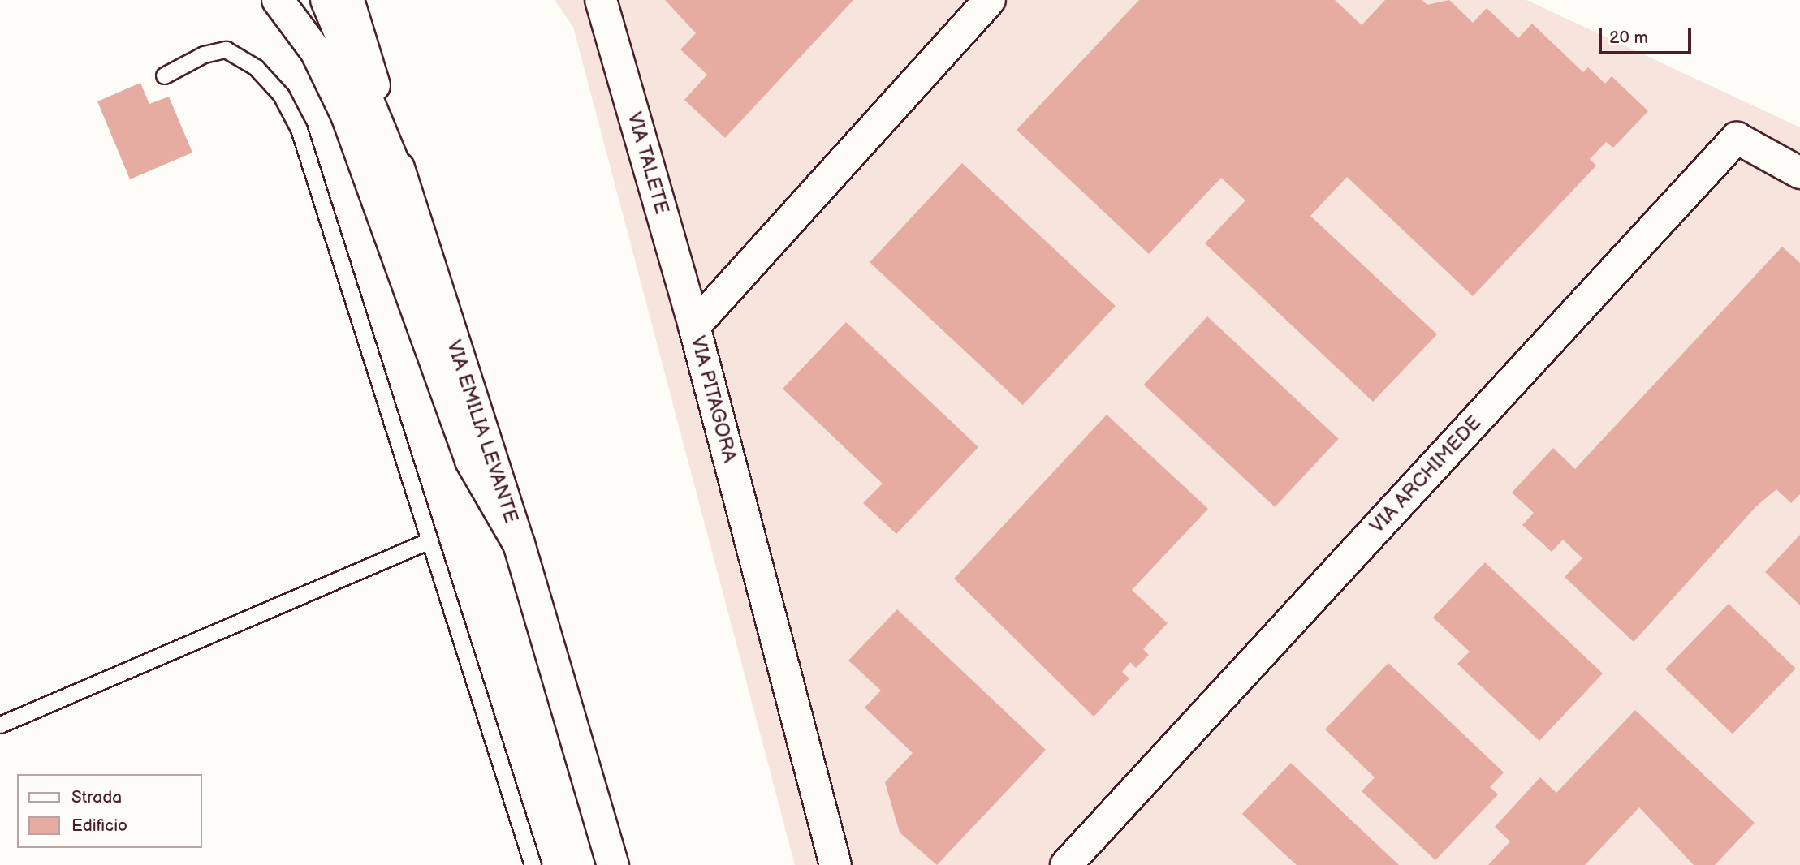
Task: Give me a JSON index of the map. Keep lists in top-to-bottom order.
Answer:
{
  "streets": {
    "main road": [
      "VIA TALETE",
      "VIA PITAGORA",
      "VIA EMILIA LEVANTE",
      "VIA ARCHIMEDE"
    ]
  },
  "crossings": [
    ["VIA TALETE", "VIA PITAGORA"]
  ],
  "legend": ["Strada", "Edificio"],
  "scale_bar": "20 m"
}
